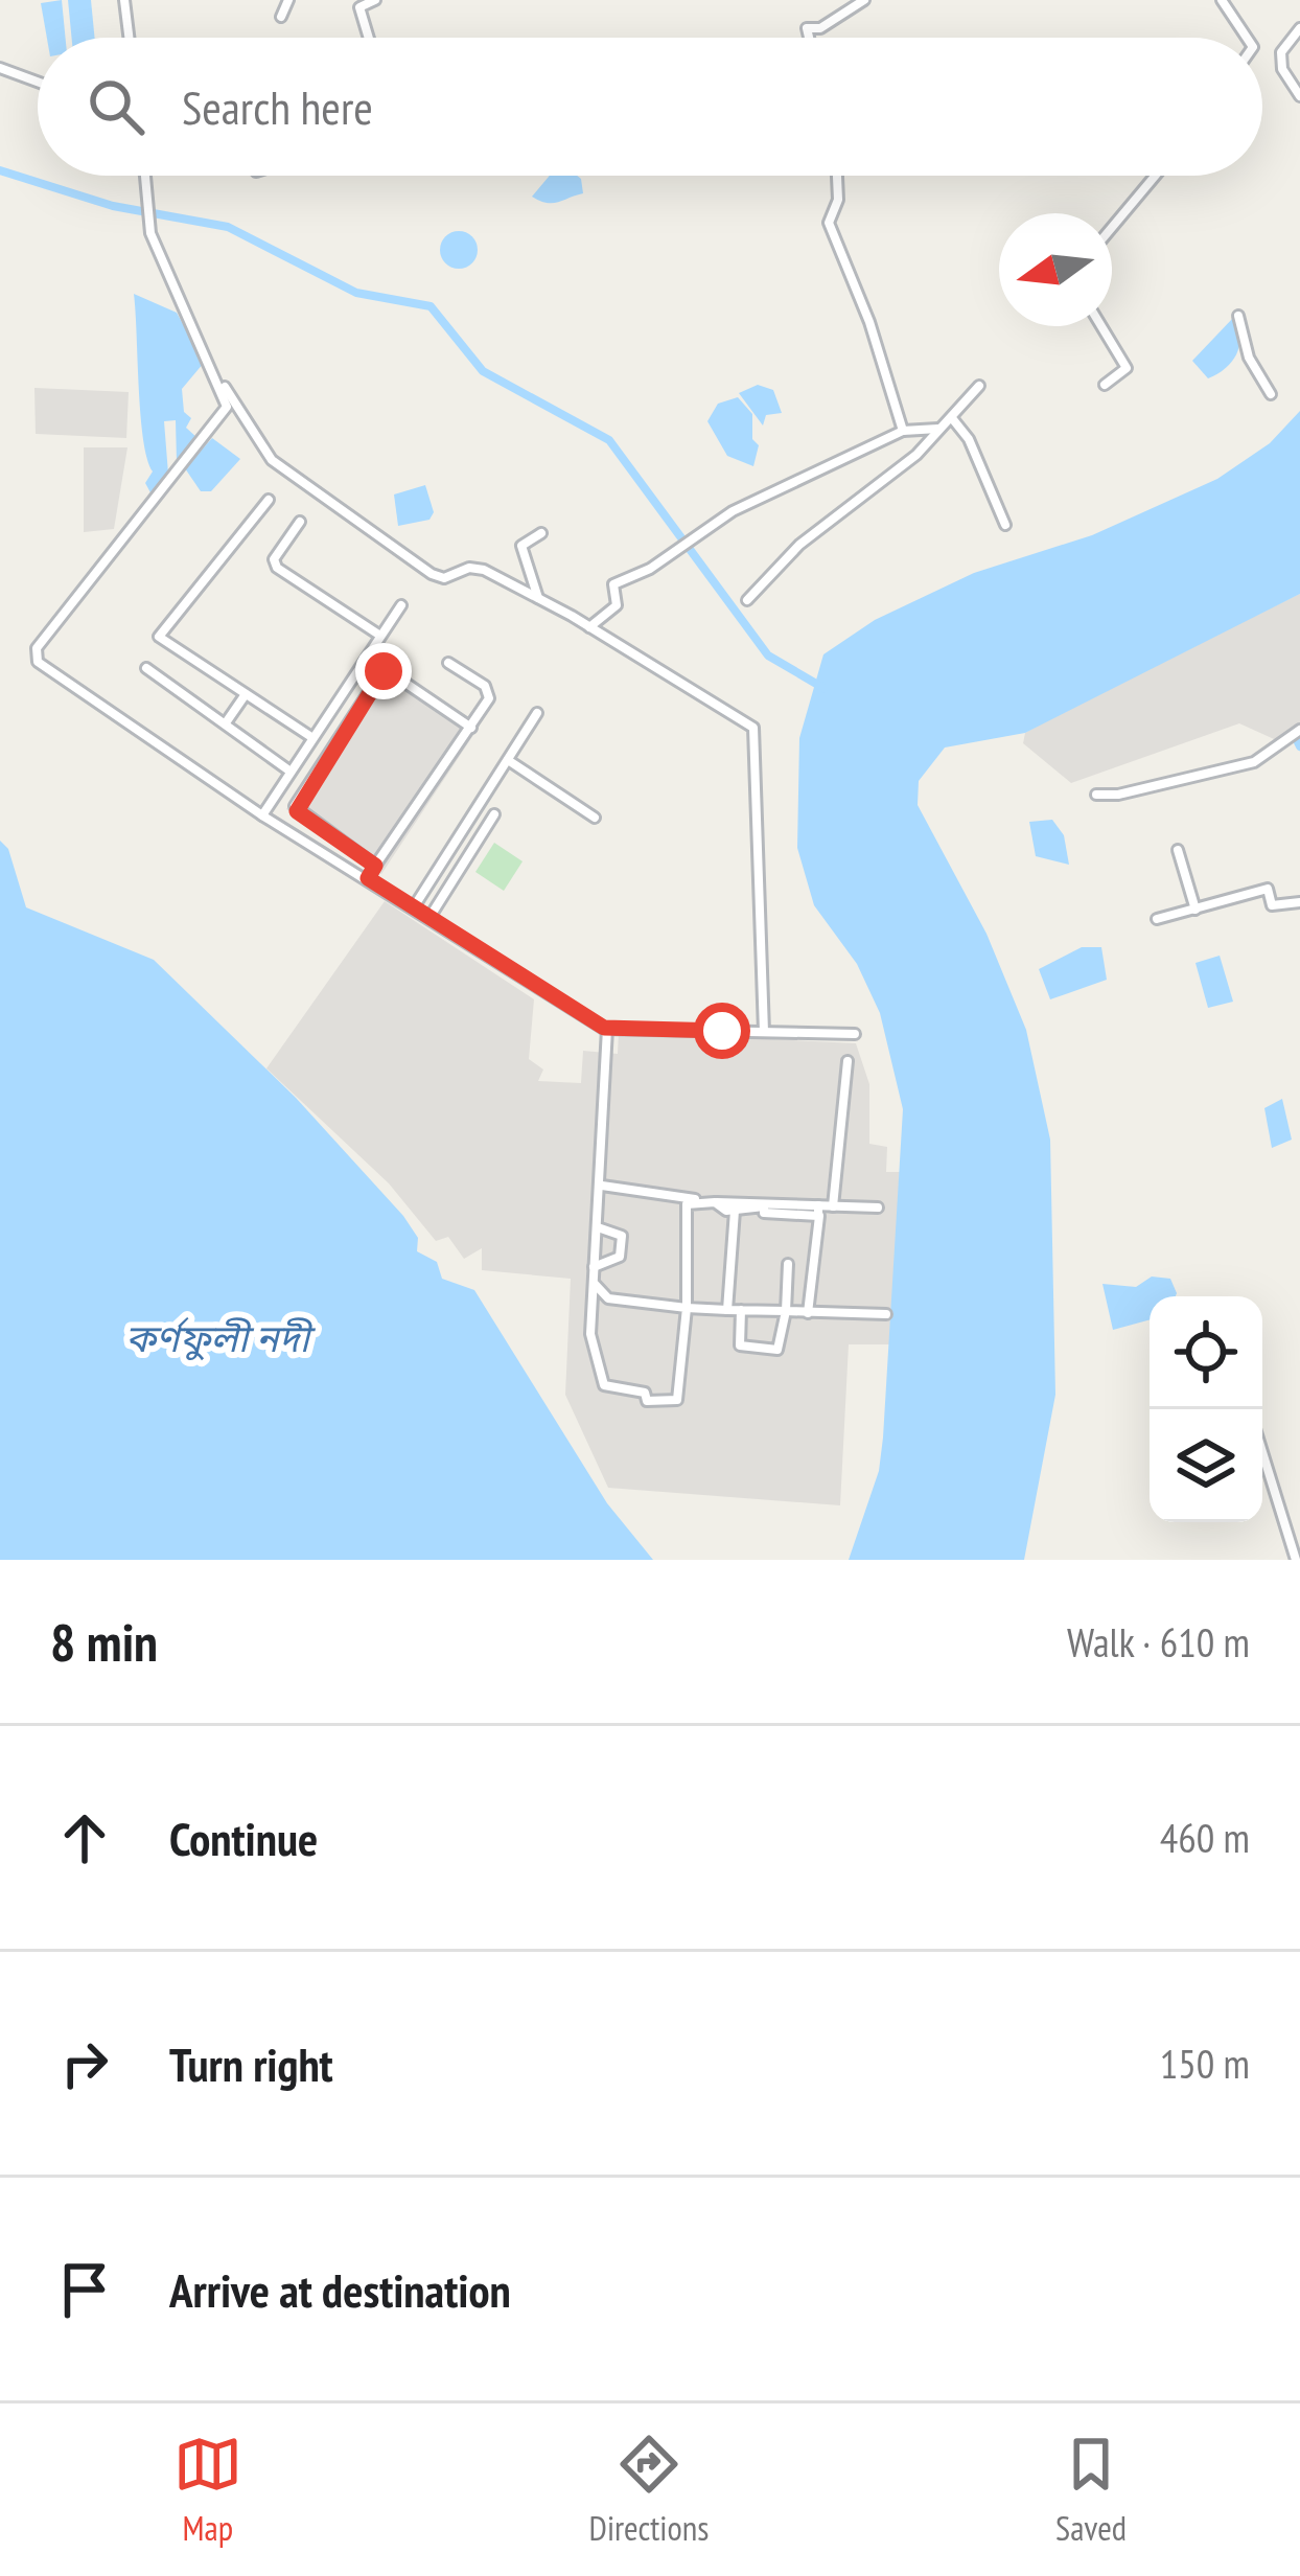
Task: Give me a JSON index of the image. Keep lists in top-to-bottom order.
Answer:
{
  "water": ["কর্ণফুলী নদী"],
  "north": "left",
  "page": {
    "search": "Search here",
    "heading": ["8 min", "Walk · 610 m"],
    "list": [
      ["Continue", "460 m"],
      ["Turn right", "150 m"],
      "Arrive at destination"
    ],
    "nav": ["Map", "Directions", "Saved"]
  }
}
